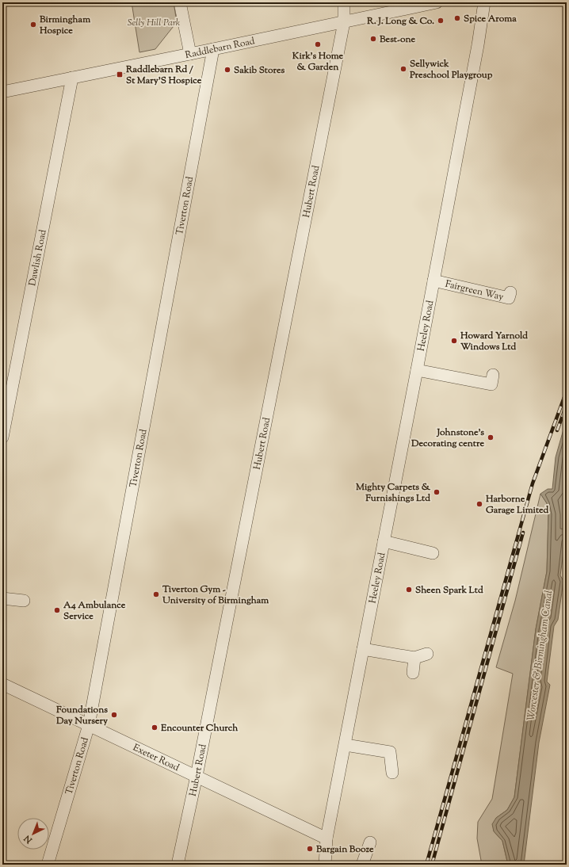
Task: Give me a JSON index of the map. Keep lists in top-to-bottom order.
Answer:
{
  "streets": {
    "street": [
      "Raddlebarn Road",
      "Hubert Road",
      "Tiverton Road",
      "Dawlish Road",
      "Fairgreen Way",
      "Heeley Road",
      "Exeter Road"
    ]
  },
  "crossings": [
    ["Raddlebarn Road", "Hubert Road"],
    ["Raddlebarn Road", "Tiverton Road"],
    ["Raddlebarn Road", "Dawlish Road"],
    ["Hubert Road", "Exeter Road"],
    ["Tiverton Road", "Exeter Road"],
    ["Fairgreen Way", "Heeley Road"],
    ["Heeley Road", "Exeter Road"]
  ],
  "water": ["Worcester & Birmingham Canal"],
  "parks": ["Selly Hill Park"],
  "places": {
    "other": [
      "Spice Aroma",
      "R. J. Long & Co.",
      "Birmingham Hospice",
      "Best-one",
      "Kirk's Home & Garden",
      "Sellywick Preschool Playgroup",
      "Sakib Stores",
      "Howard Yarnold Windows Ltd",
      "Johnstone's Decorating centre",
      "Mighty Carpets & Furnishings Ltd",
      "Harborne Garage Limited",
      "Sheen Spark Ltd",
      "Tiverton Gym - University of Birmingham",
      "A4 Ambulance Service",
      "Foundations Day Nursery",
      "Encounter Church",
      "Bargain Booze"
    ],
    "transit": ["Raddlebarn Rd / St Mary'S Hospice"]
  },
  "north": "bottom left"
}
